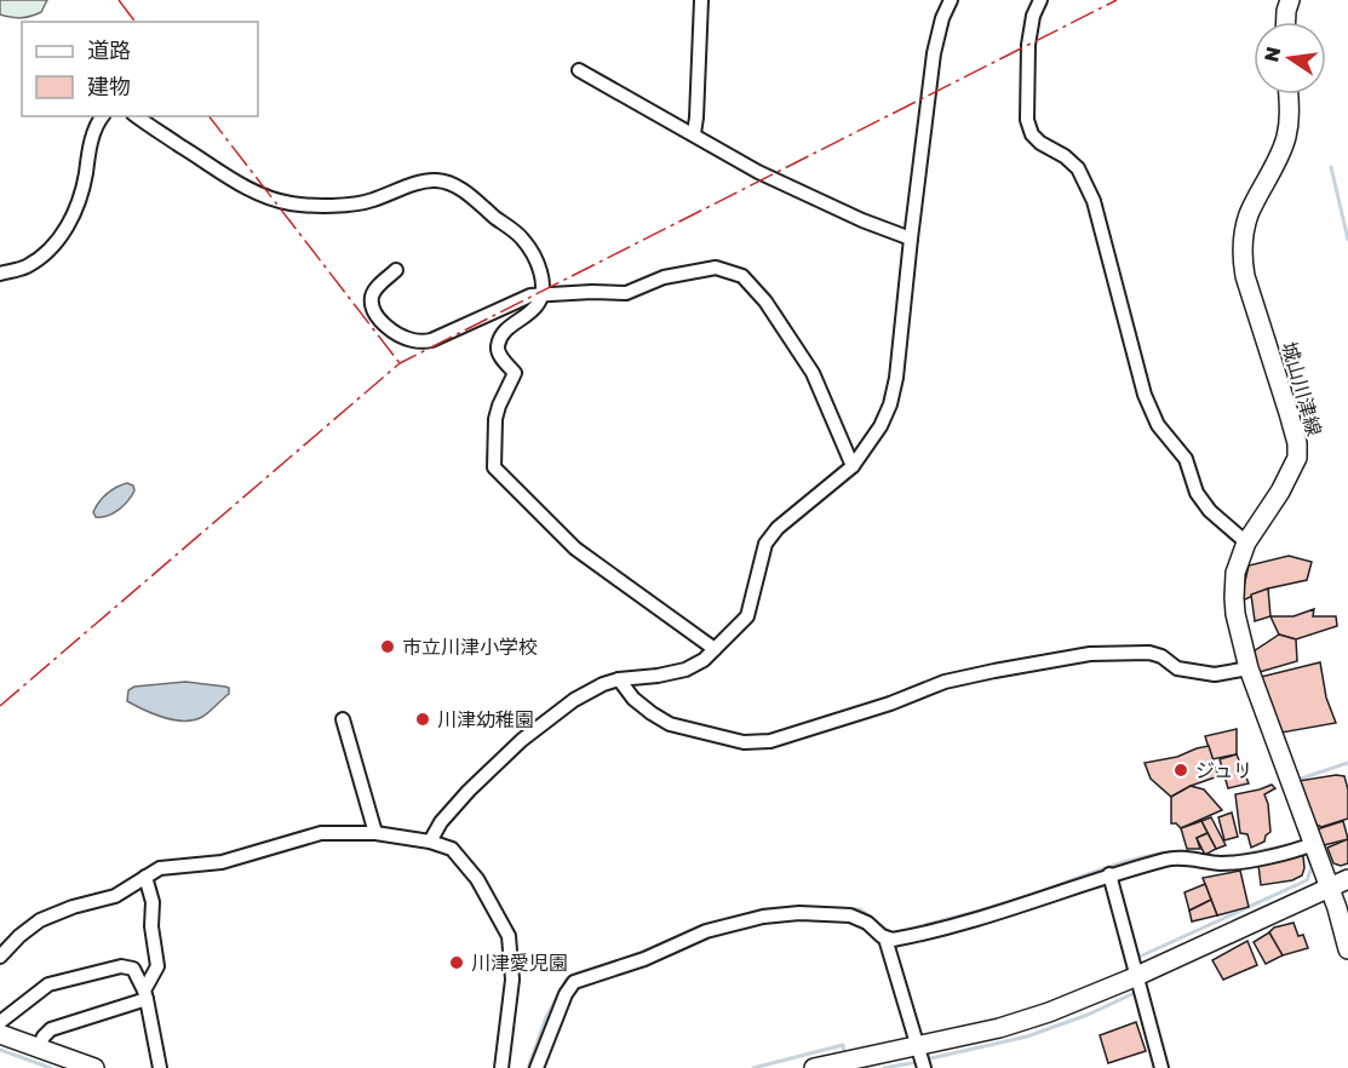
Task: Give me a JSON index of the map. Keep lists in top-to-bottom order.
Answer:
{
  "streets": {
    "main road": ["城山川津線"]
  },
  "places": [
    "市立川津小学校",
    "川津幼稚園",
    "ジュリ",
    "川津愛児園"
  ],
  "legend": ["道路", "建物"],
  "north": "left"
}
